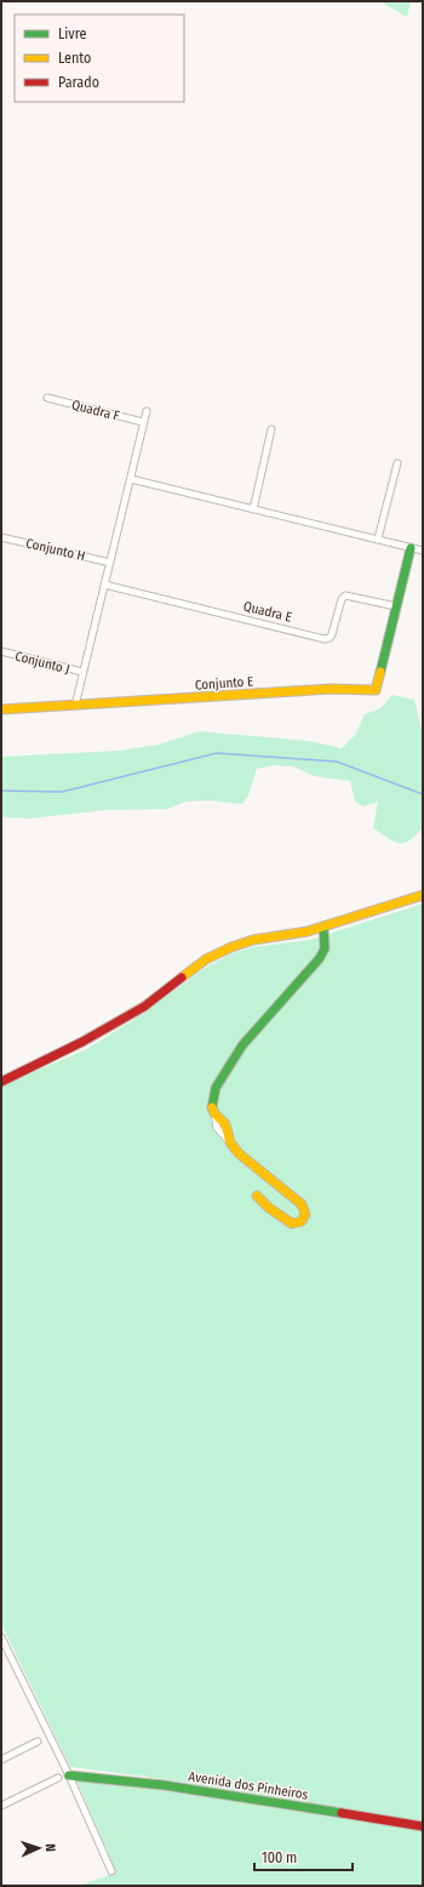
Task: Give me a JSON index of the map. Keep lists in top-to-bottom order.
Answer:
{
  "streets": {
    "street": [
      "Quadra F",
      "Conjunto H",
      "Quadra E",
      "Conjunto J",
      "Conjunto E",
      "Avenida dos Pinheiros"
    ]
  },
  "crossings": [
    ["Quadra E", "Conjunto E"]
  ],
  "legend": ["Livre", "Lento", "Parado"],
  "scale_bar": "100 m",
  "north": "right"
}
